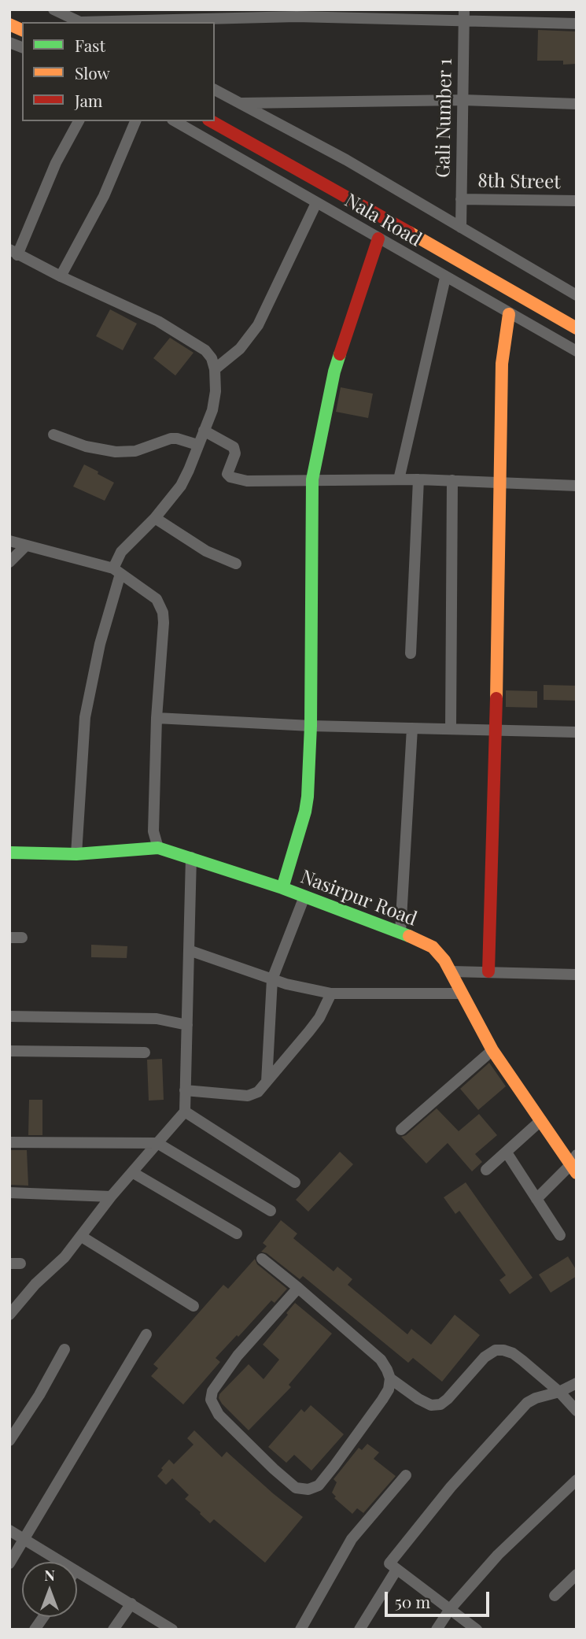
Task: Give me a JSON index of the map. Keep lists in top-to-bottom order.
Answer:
{
  "streets": {
    "street": [
      "Gali Number 1",
      "8th Street",
      "Nala Road",
      "Nasirpur Road"
    ]
  },
  "crossings": [
    ["Gali Number 1", "8th Street"]
  ],
  "legend": ["Fast", "Slow", "Jam"],
  "scale_bar": "50 m",
  "north": "top"
}
